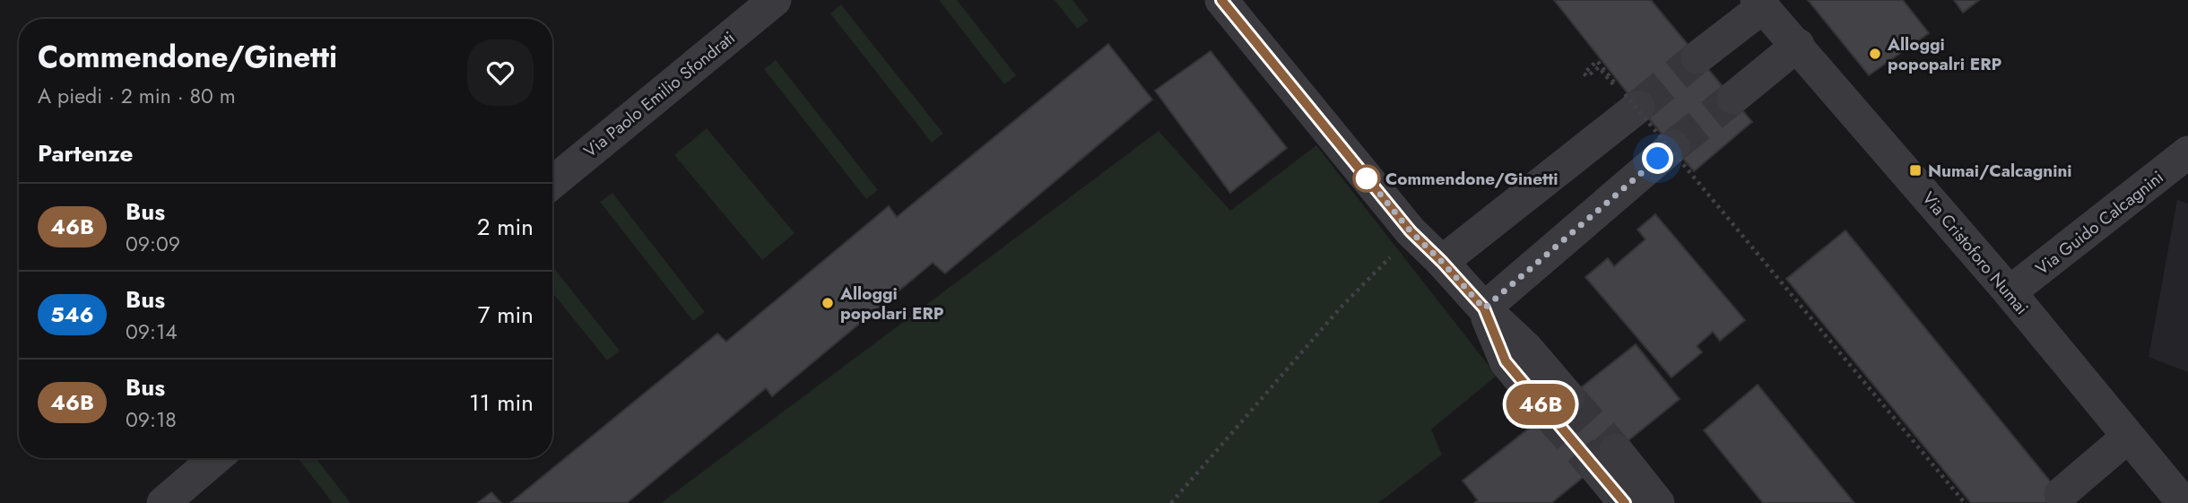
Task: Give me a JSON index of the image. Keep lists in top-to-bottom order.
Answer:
{
  "streets": {
    "street": ["Via Paolo Emilio Sfondrati", "Via Guido Calcagnini", "Via Cristoforo Numai"]
  },
  "crossings": [
    ["Via Guido Calcagnini", "Via Cristoforo Numai"]
  ],
  "places": {
    "other": ["Alloggi popopalri ERP", "Commendone/Ginetti", "Alloggi popolari ERP"],
    "transit": ["Numai/Calcagnini"]
  },
  "lines": ["bus line 46B"],
  "page": {
    "on_map": "46B",
    "heading": [
      ["Commendone/Ginetti", "A piedi · 2 min · 80 m"],
      "Partenze"
    ],
    "list": [
      {
        "mark": "46B",
        "name": "Bus",
        "note": "09:09",
        "value": "2 min"
      },
      {
        "mark": "546",
        "name": "Bus",
        "note": "09:14",
        "value": "7 min"
      },
      {
        "mark": "46B",
        "name": "Bus",
        "note": "09:18",
        "value": "11 min"
      }
    ]
  }
}
